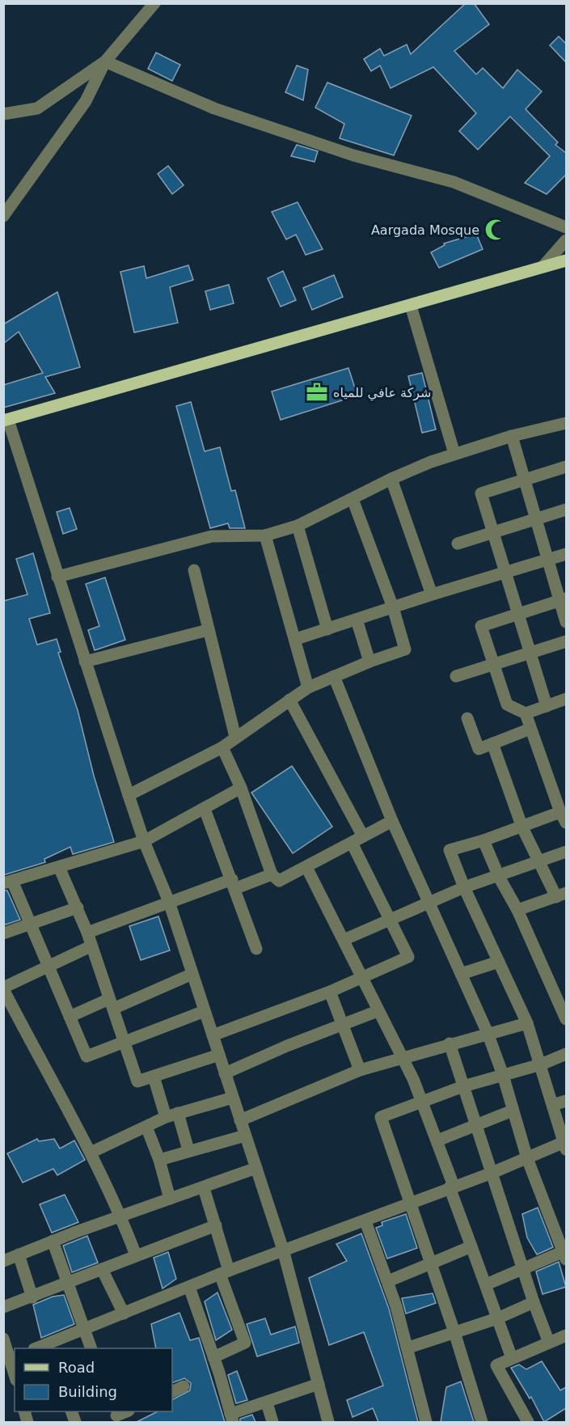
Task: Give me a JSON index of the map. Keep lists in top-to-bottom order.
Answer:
{
  "places": {
    "mosque": ["Aargada Mosque"],
    "office": ["شركة عافي للمياه"]
  },
  "legend": ["Road", "Building"]
}
